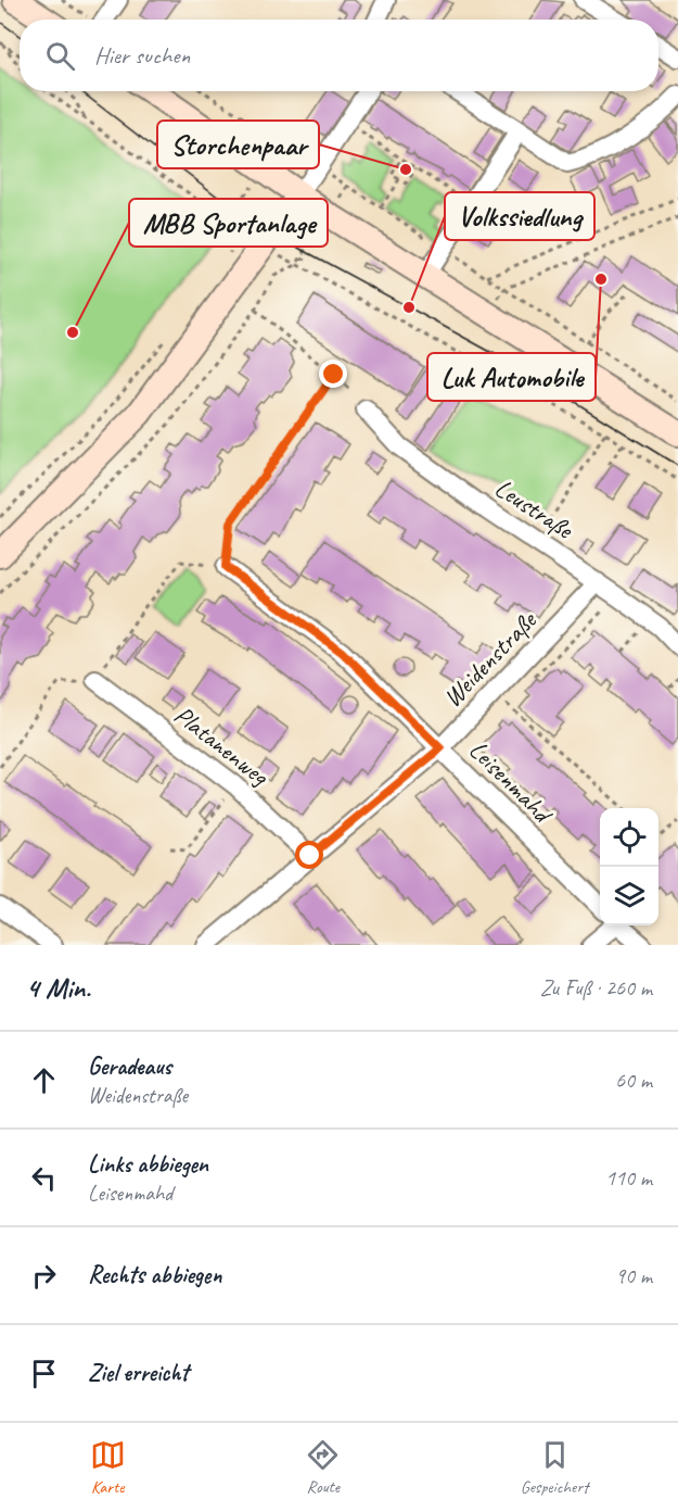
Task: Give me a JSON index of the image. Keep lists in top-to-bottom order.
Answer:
{
  "streets": {
    "street": [
      "Leustraße",
      "Weidenstraße",
      "Platanenweg",
      "Leisenmahd"
    ]
  },
  "crossings": [
    ["Leustraße", "Weidenstraße"],
    ["Weidenstraße", "Platanenweg"],
    ["Weidenstraße", "Leisenmahd"]
  ],
  "places": [
    "Storchenpaar",
    "Luk Automobile",
    "Volkssiedlung",
    "MBB Sportanlage"
  ],
  "page": {
    "search": "Hier suchen",
    "heading": ["4 Min.", "Zu Fuß · 260 m"],
    "list": [
      ["Geradeaus", "Weidenstraße", "60 m"],
      ["Links abbiegen", "Leisenmahd", "110 m"],
      ["Rechts abbiegen", "90 m"],
      "Ziel erreicht"
    ],
    "nav": ["Karte", "Route", "Gespeichert"]
  }
}
